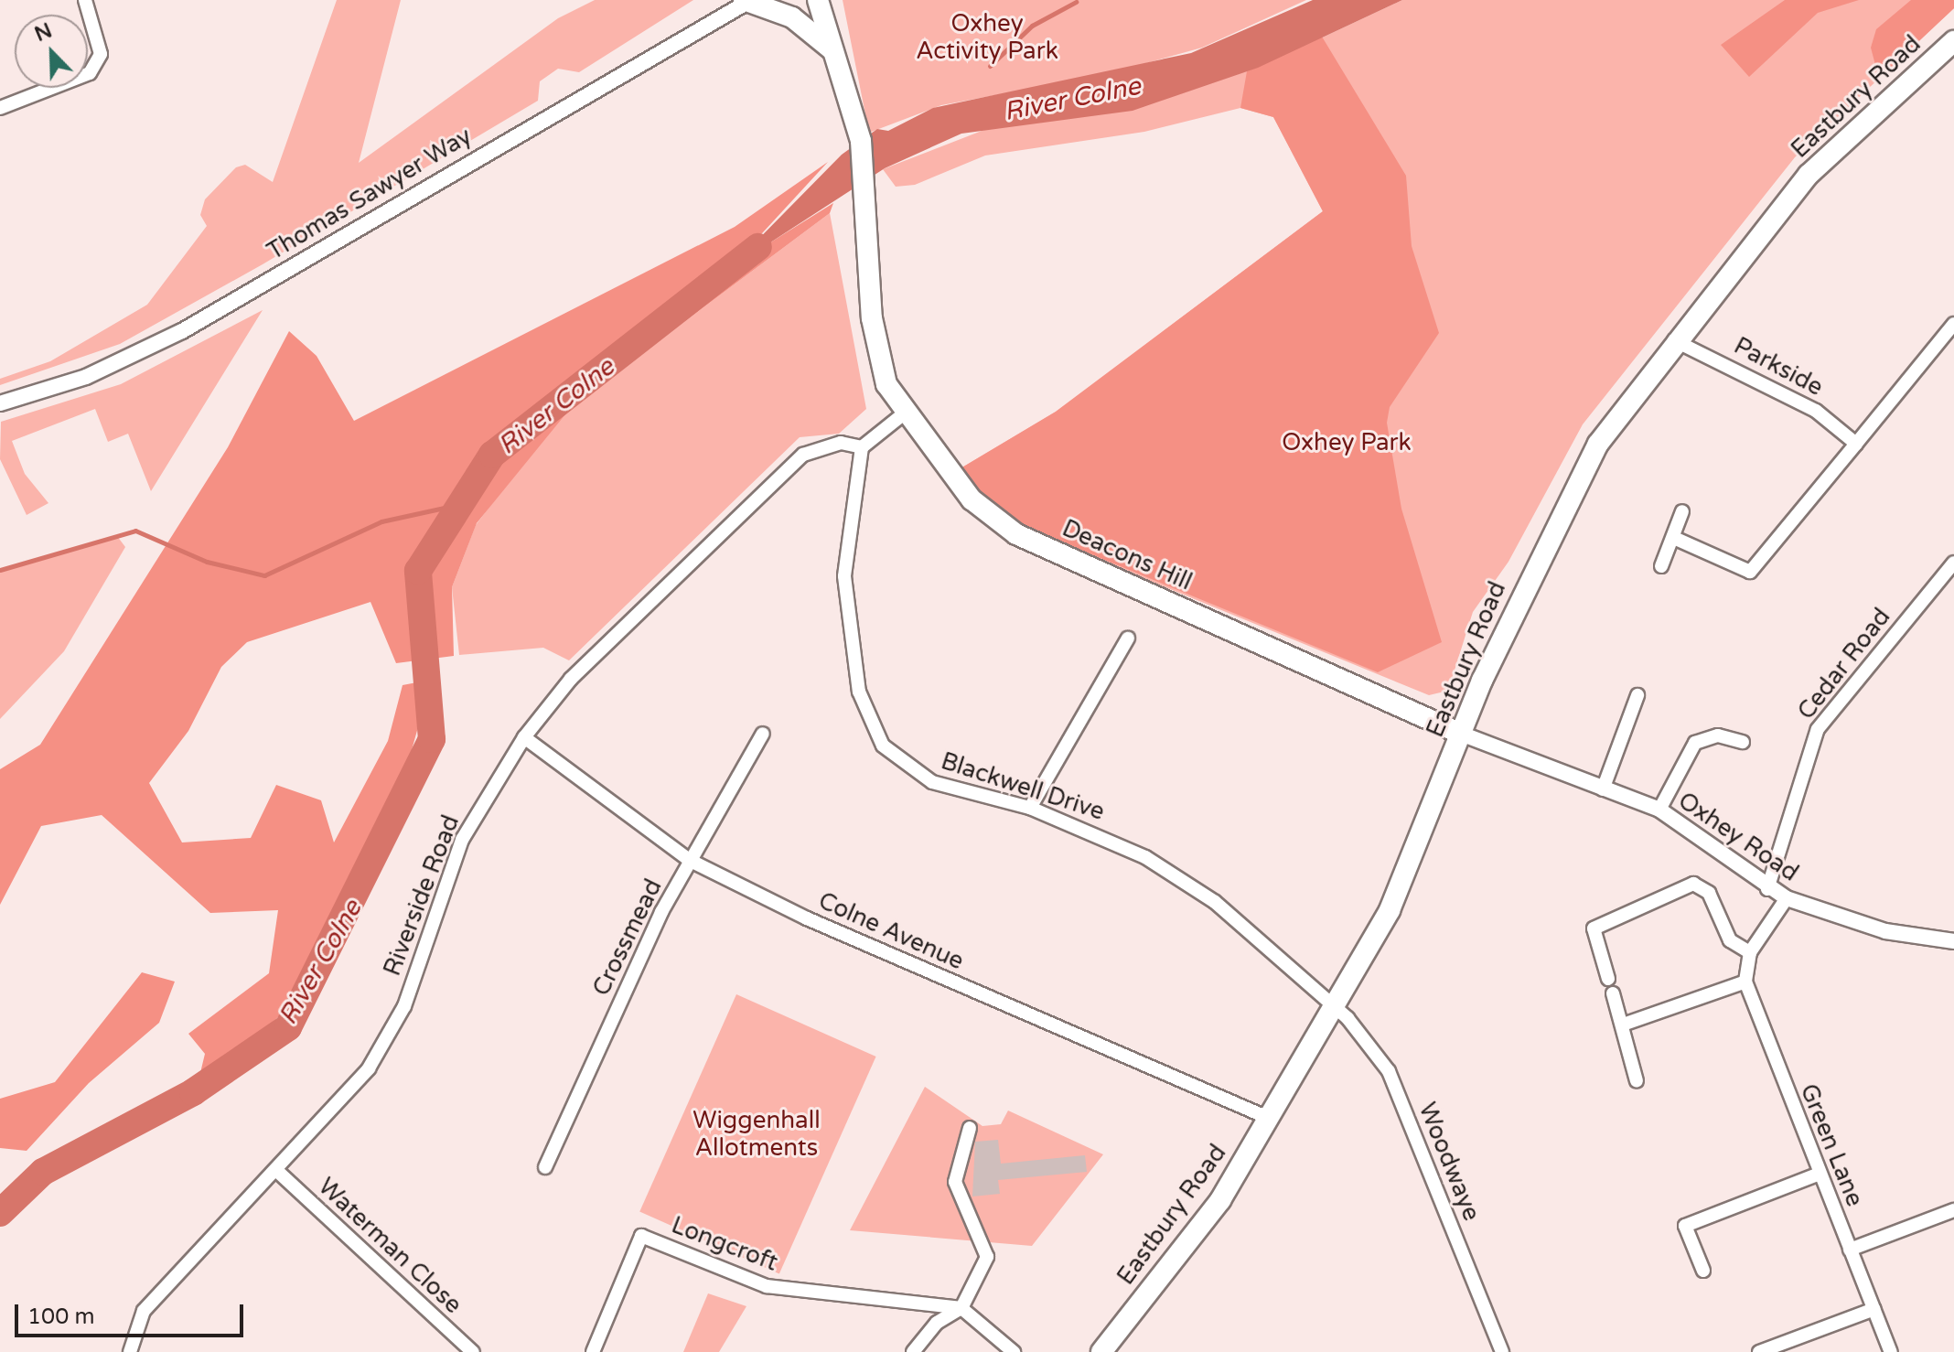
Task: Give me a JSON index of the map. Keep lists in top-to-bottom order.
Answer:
{
  "streets": {
    "main road": ["Eastbury Road", "Deacons Hill"],
    "street": [
      "Thomas Sawyer Way",
      "Parkside",
      "Cedar Road",
      "Blackwell Drive",
      "Oxhey Road",
      "Riverside Road",
      "Colne Avenue",
      "Crossmead",
      "Green Lane",
      "Woodwaye",
      "Longcroft",
      "Waterman Close"
    ]
  },
  "crossings": [
    ["Eastbury Road", "Parkside"],
    ["Eastbury Road", "Deacons Hill"],
    ["Eastbury Road", "Blackwell Drive"],
    ["Eastbury Road", "Oxhey Road"],
    ["Eastbury Road", "Colne Avenue"],
    ["Eastbury Road", "Woodwaye"],
    ["Deacons Hill", "Oxhey Road"],
    ["Cedar Road", "Oxhey Road"],
    ["Blackwell Drive", "Riverside Road"],
    ["Blackwell Drive", "Woodwaye"],
    ["Oxhey Road", "Green Lane"],
    ["Riverside Road", "Colne Avenue"],
    ["Riverside Road", "Waterman Close"],
    ["Colne Avenue", "Crossmead"]
  ],
  "water": ["River Colne"],
  "parks": ["Oxhey Activity Park", "Oxhey Park", "Wiggenhall Allotments"],
  "scale_bar": "100 m",
  "north": "top left"
}
